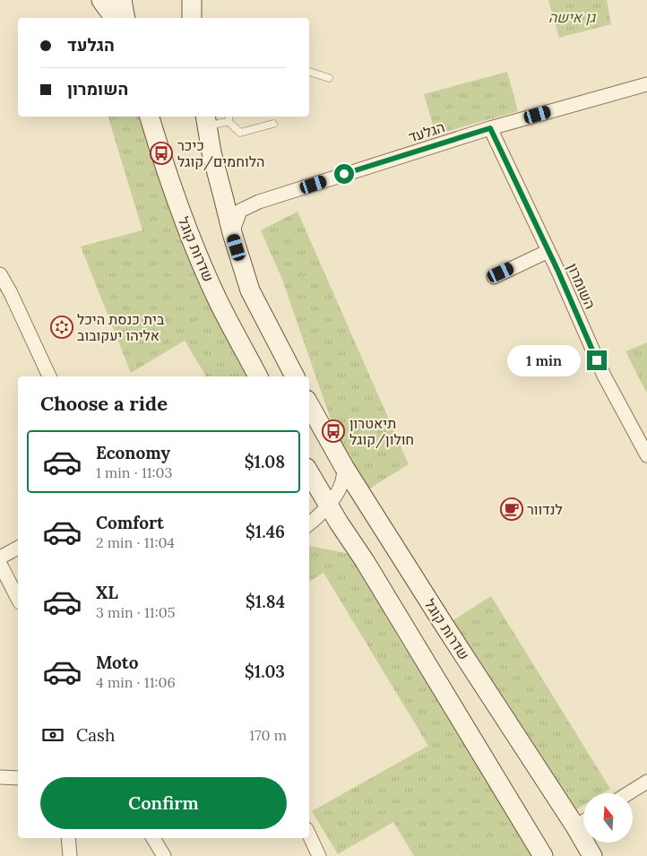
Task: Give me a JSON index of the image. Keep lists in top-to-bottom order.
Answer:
{
  "streets": {
    "street": ["הגלעד", "שדרות קוגל", "השומרון"]
  },
  "crossings": [
    ["הגלעד", "השומרון"]
  ],
  "parks": ["גן אישה"],
  "places": {
    "bus stop": ["כיכר הלוחמים/קוגל", "תיאטרון חולון/קוגל"],
    "synagogue": ["בית כנסת היכל אליהו יעקובוב"],
    "cafe": ["לנדוור"]
  },
  "north": "top",
  "page": {
    "banner": ["הגלעד", "השומרון"],
    "bubble": "1 min",
    "heading": "Choose a ride",
    "list": [
      {
        "name": "Economy",
        "note": "1 min · 11:03",
        "value": "$1.08"
      },
      {
        "name": "Comfort",
        "note": "2 min · 11:04",
        "value": "$1.46"
      },
      {
        "name": "XL",
        "note": "3 min · 11:05",
        "value": "$1.84"
      },
      {
        "name": "Moto",
        "note": "4 min · 11:06",
        "value": "$1.03"
      }
    ],
    "pay": ["Cash", "170 m"],
    "buttons": "Confirm"
  }
}
